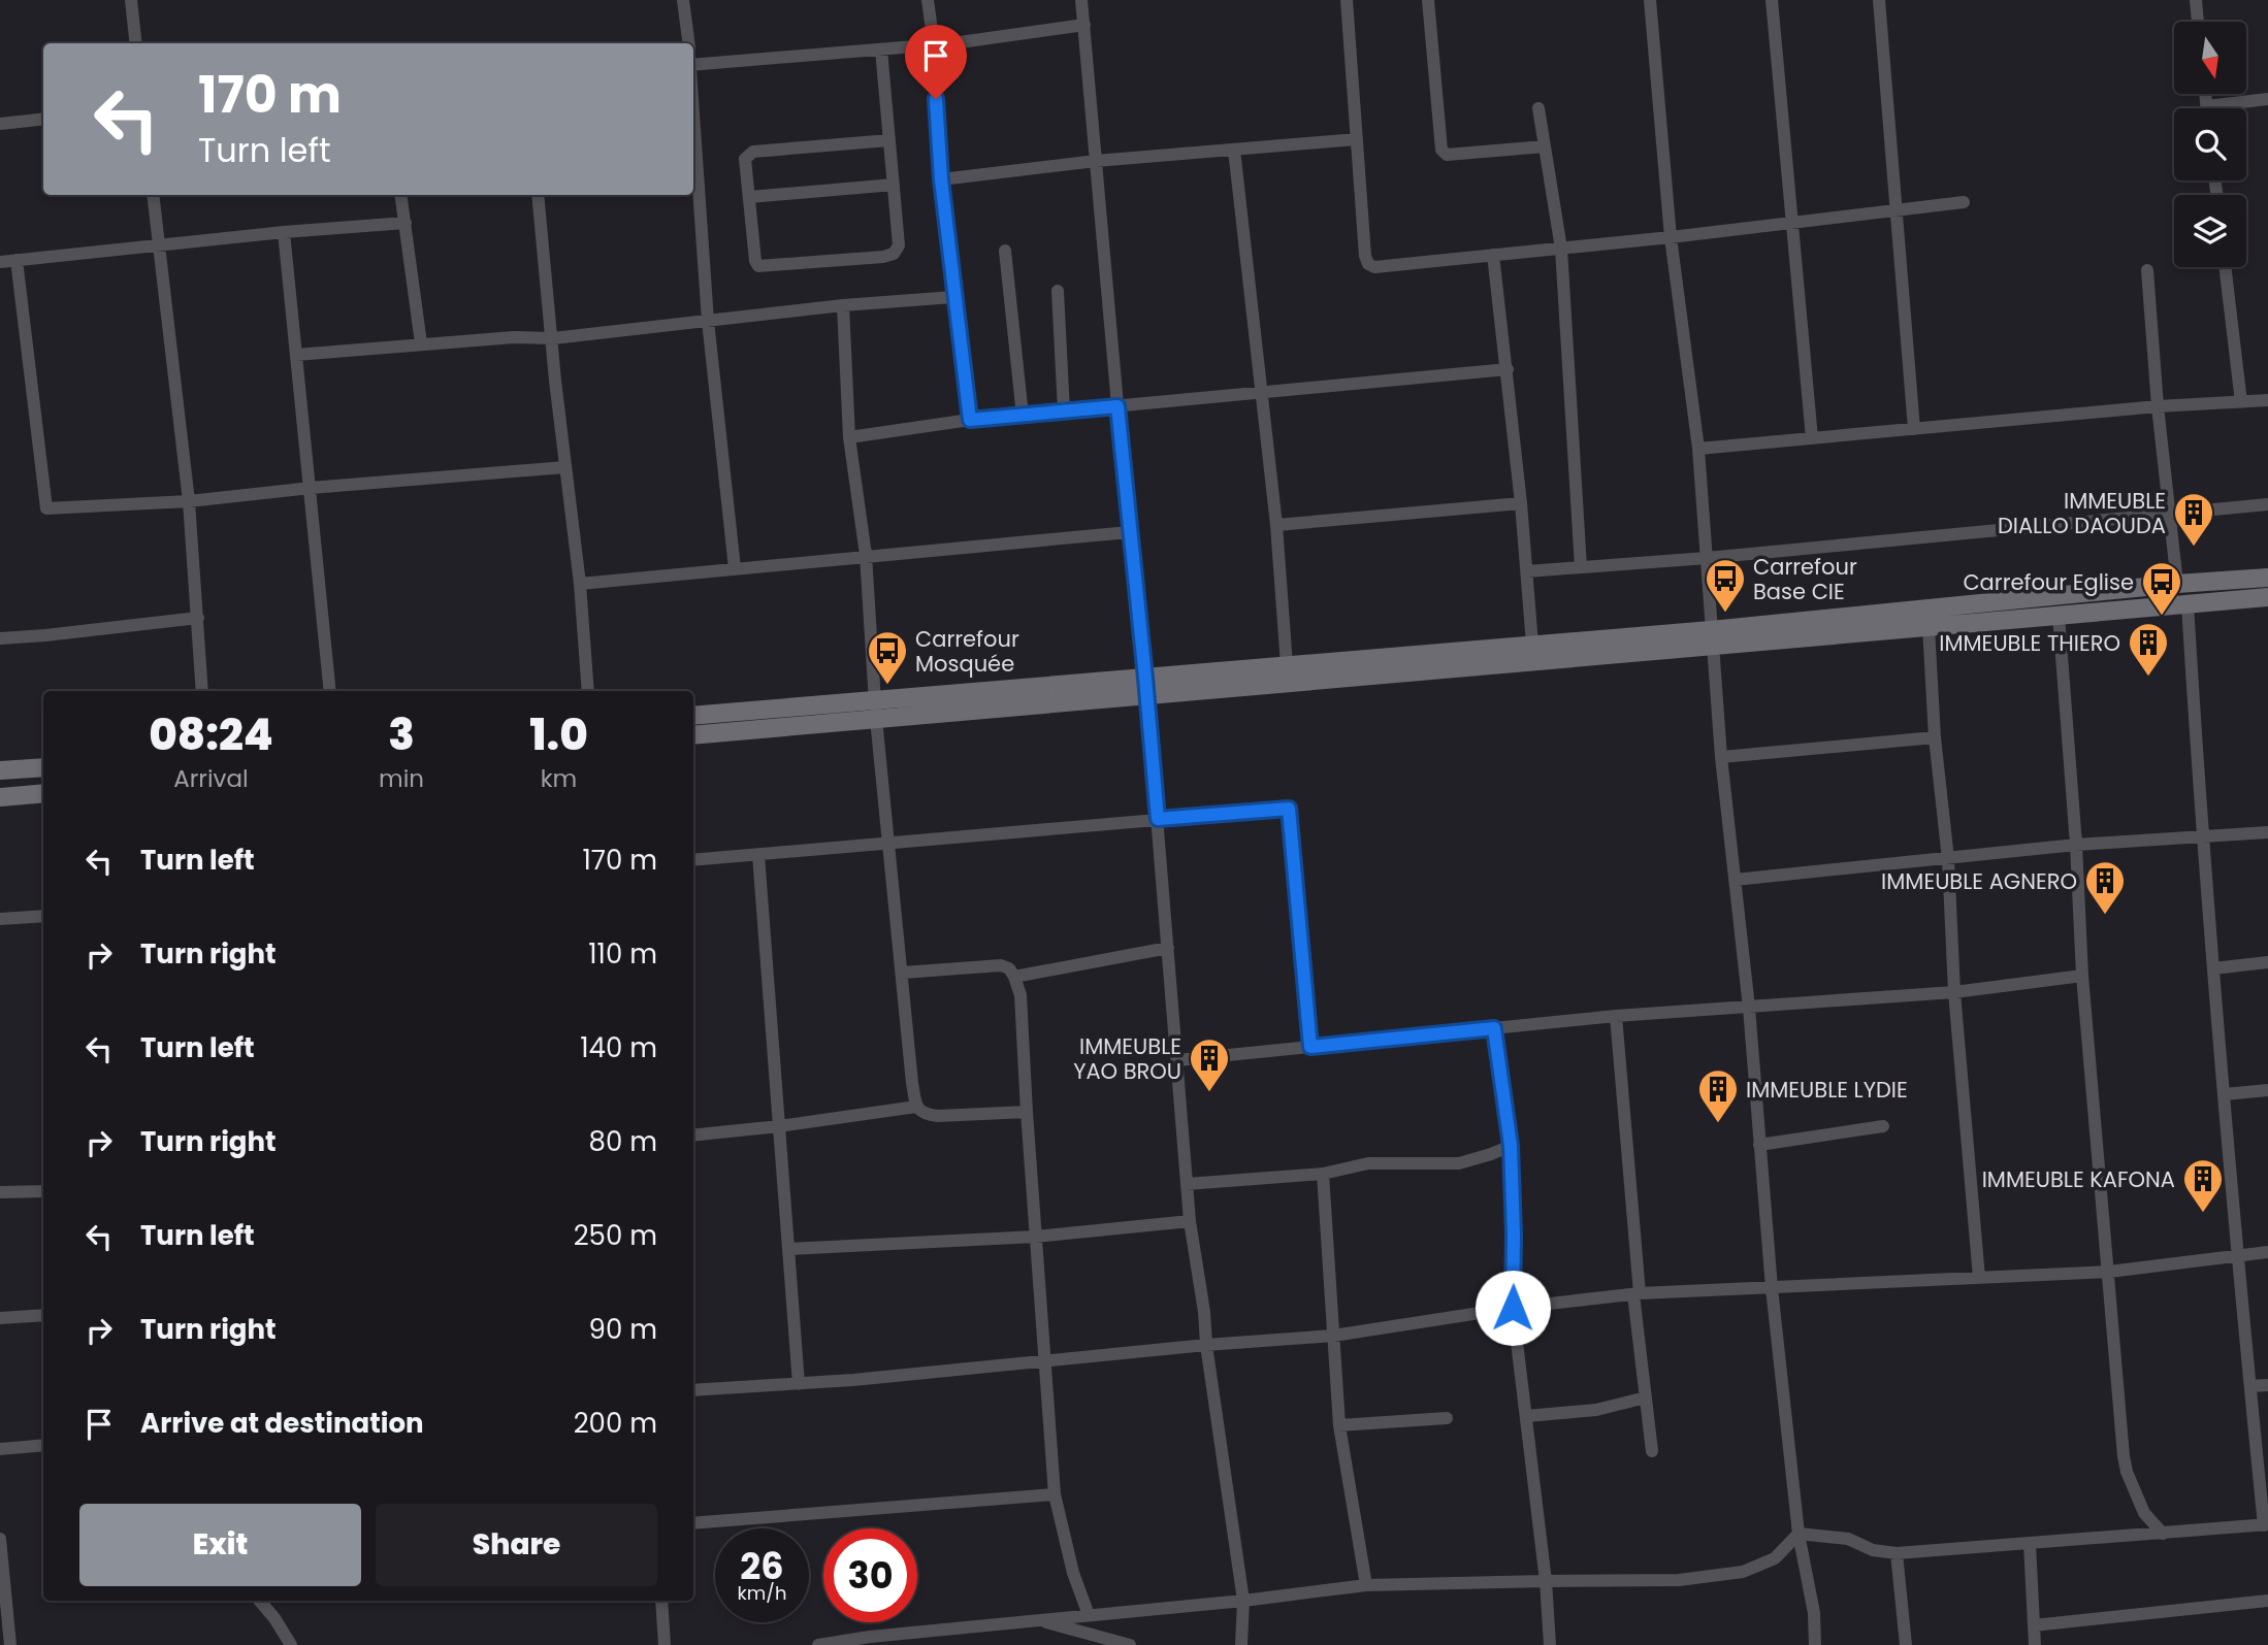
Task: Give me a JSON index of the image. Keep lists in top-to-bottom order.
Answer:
{
  "places": {
    "building": [
      "IMMEUBLE DIALLO DAOUDA",
      "IMMEUBLE THIERO",
      "IMMEUBLE AGNERO",
      "IMMEUBLE YAO BROU",
      "IMMEUBLE LYDIE",
      "IMMEUBLE KAFONA"
    ],
    "bus stop": ["Carrefour Base CIE", "Carrefour Eglise", "Carrefour Mosquée"]
  },
  "north": "bottom",
  "page": {
    "turn": ["170 m", "Turn left"],
    "eta": [
      "08:24",
      "Arrival",
      "3",
      "min",
      "1.0",
      "km"
    ],
    "list": [
      {
        "name": "Turn left",
        "value": "170 m"
      },
      {
        "name": "Turn right",
        "value": "110 m"
      },
      {
        "name": "Turn left",
        "value": "140 m"
      },
      {
        "name": "Turn right",
        "value": "80 m"
      },
      {
        "name": "Turn left",
        "value": "250 m"
      },
      {
        "name": "Turn right",
        "value": "90 m"
      },
      {
        "name": "Arrive at destination",
        "value": "200 m"
      }
    ],
    "buttons": ["Exit", "Share"],
    "speed": "26 km/h",
    "limit": "30"
  }
}
